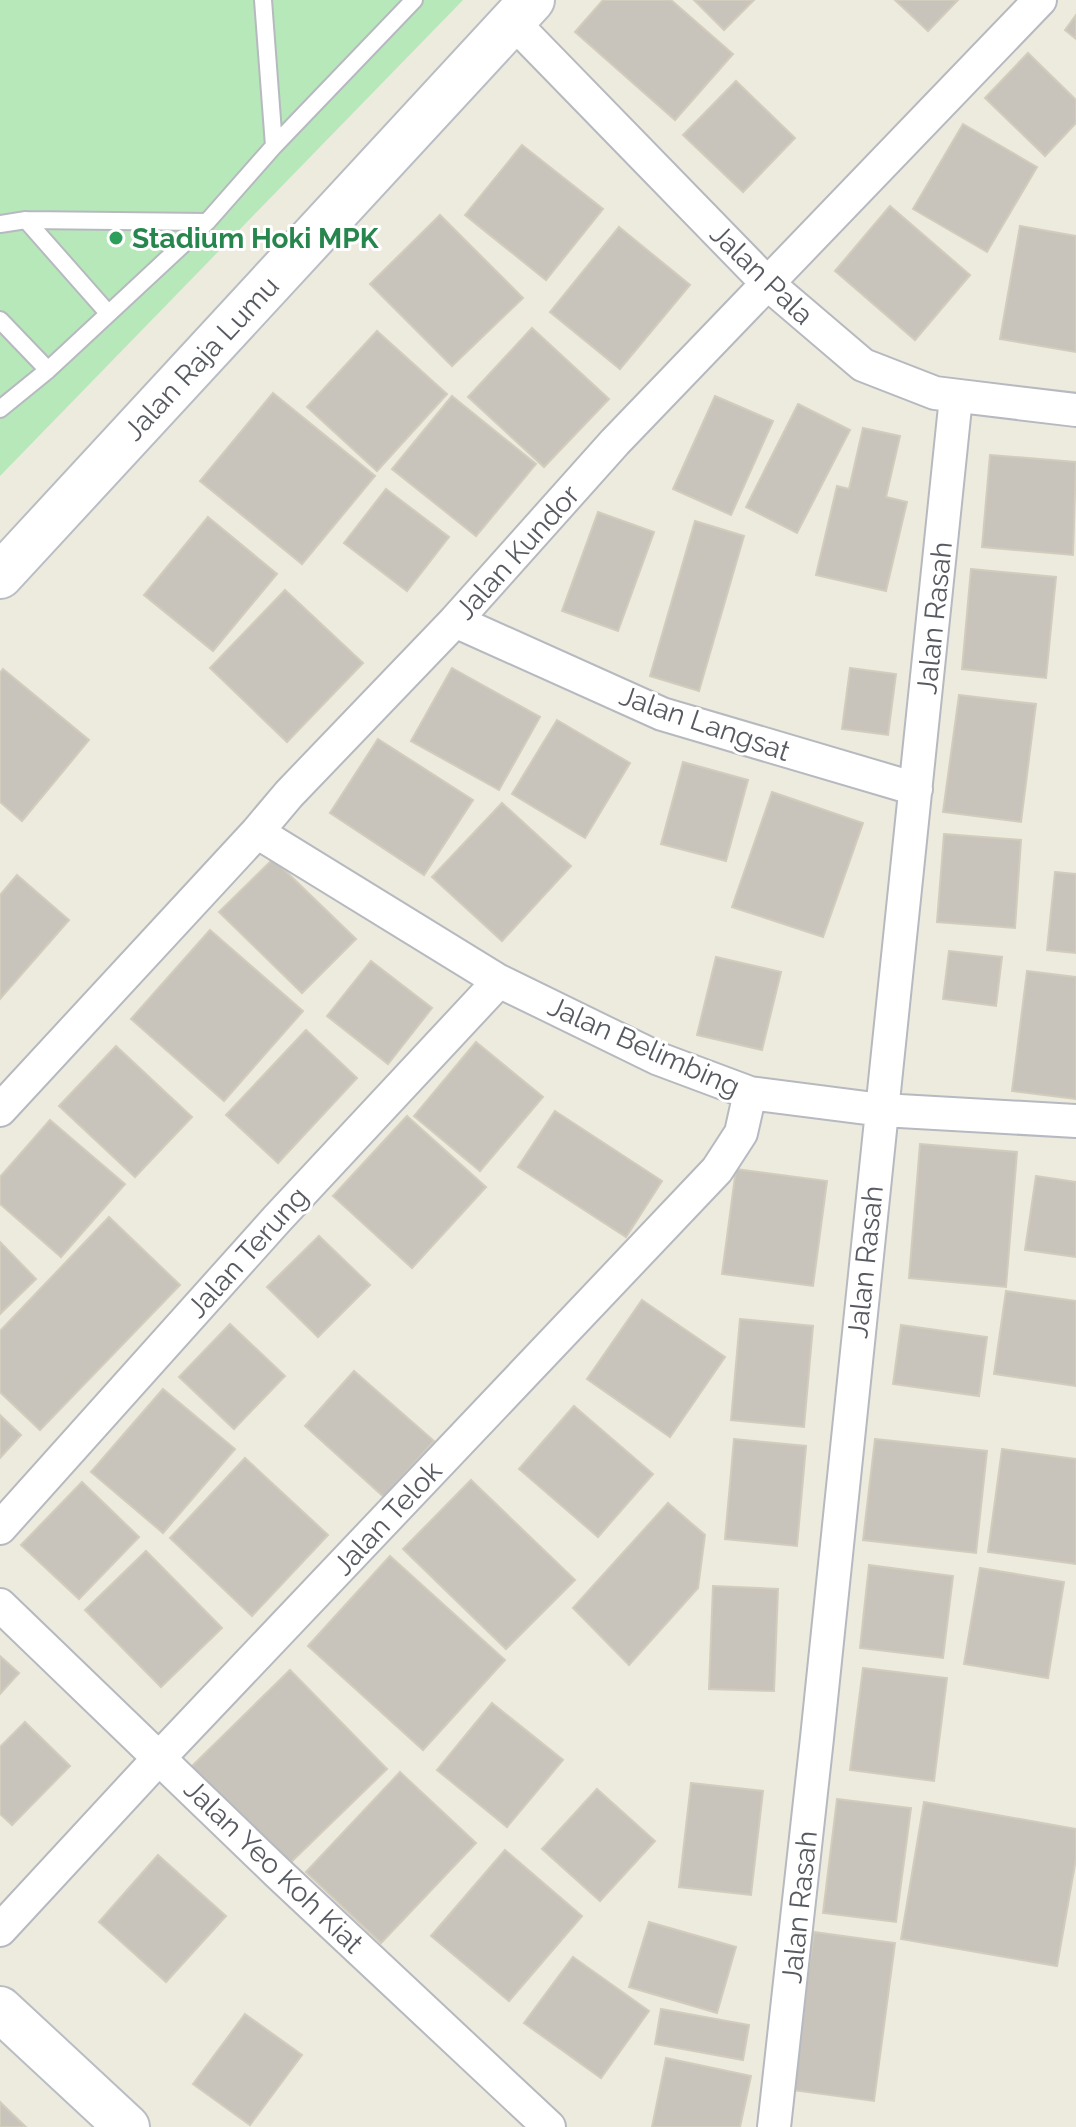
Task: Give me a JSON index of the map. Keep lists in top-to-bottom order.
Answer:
{
  "streets": {
    "street": [
      "Jalan Pala",
      "Jalan Raja Lumu",
      "Jalan Kundor",
      "Jalan Rasah",
      "Jalan Langsat",
      "Jalan Belimbing",
      "Jalan Terung",
      "Jalan Telok",
      "Jalan Yeo Koh Kiat"
    ]
  },
  "crossings": [
    ["Jalan Pala", "Jalan Raja Lumu"],
    ["Jalan Pala", "Jalan Kundor"],
    ["Jalan Pala", "Jalan Rasah"],
    ["Jalan Kundor", "Jalan Langsat"],
    ["Jalan Kundor", "Jalan Belimbing"],
    ["Jalan Rasah", "Jalan Langsat"],
    ["Jalan Rasah", "Jalan Belimbing"],
    ["Jalan Belimbing", "Jalan Terung"],
    ["Jalan Belimbing", "Jalan Telok"],
    ["Jalan Telok", "Jalan Yeo Koh Kiat"]
  ],
  "places": ["Stadium Hoki MPK"]
}
